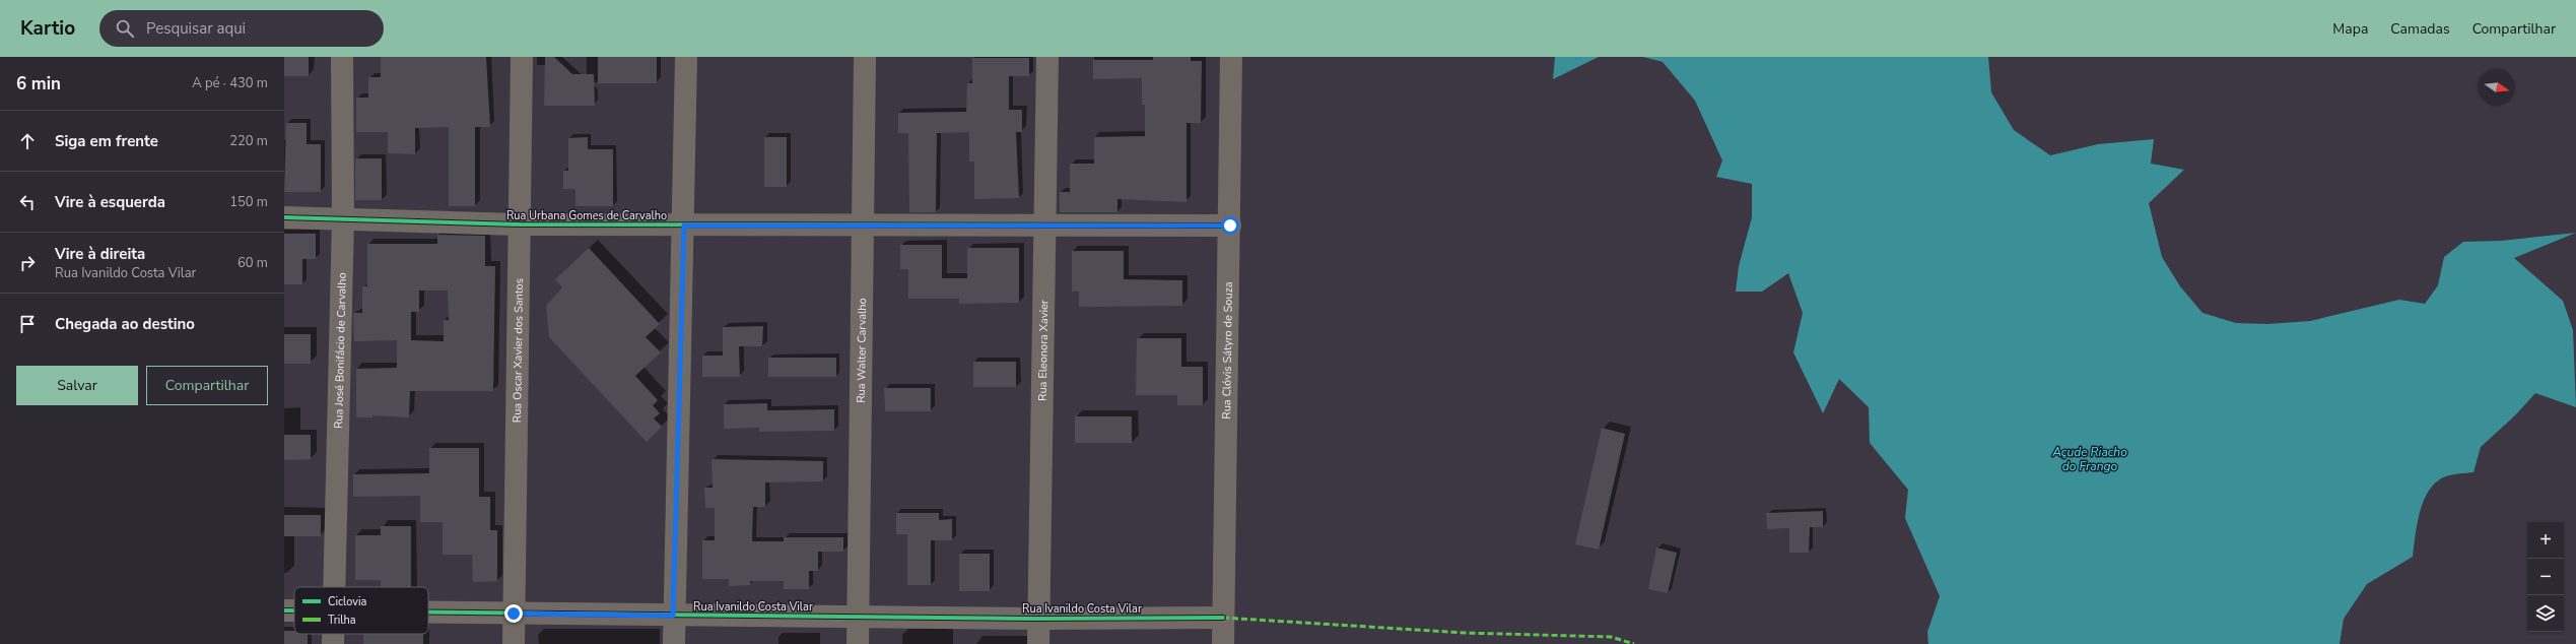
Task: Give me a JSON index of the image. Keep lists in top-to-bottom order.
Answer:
{
  "streets": {
    "street": [
      "Rua Urbana Gomes de Carvalho",
      "Rua José Bonifácio de Carvalho",
      "Rua Oscar Xavier dos Santos",
      "Rua Walter Carvalho",
      "Rua Eleonora Xavier",
      "Rua Clóvis Sátyro de Souza",
      "Rua Ivanildo Costa Vilar"
    ]
  },
  "crossings": [
    ["Rua Urbana Gomes de Carvalho", "Rua José Bonifácio de Carvalho"],
    ["Rua Urbana Gomes de Carvalho", "Rua Oscar Xavier dos Santos"],
    ["Rua Urbana Gomes de Carvalho", "Rua Walter Carvalho"],
    ["Rua Urbana Gomes de Carvalho", "Rua Eleonora Xavier"],
    ["Rua Urbana Gomes de Carvalho", "Rua Clóvis Sátyro de Souza"],
    ["Rua Oscar Xavier dos Santos", "Rua Ivanildo Costa Vilar"],
    ["Rua Walter Carvalho", "Rua Ivanildo Costa Vilar"],
    ["Rua Eleonora Xavier", "Rua Ivanildo Costa Vilar"],
    ["Rua Clóvis Sátyro de Souza", "Rua Ivanildo Costa Vilar"]
  ],
  "water": ["Açude Riacho do Frango"],
  "legend": ["Ciclovia", "Trilha"],
  "north": "right",
  "page": {
    "header": "Kartio",
    "search": "Pesquisar aqui",
    "nav": ["Mapa", "Camadas", "Compartilhar"],
    "heading": ["6 min", "A pé · 430 m"],
    "list": [
      ["Siga em frente", "220 m"],
      ["Vire à esquerda", "150 m"],
      ["Vire à direita", "Rua Ivanildo Costa Vilar", "60 m"],
      "Chegada ao destino"
    ],
    "buttons": ["Salvar", "Compartilhar"],
    "map_buttons": ["+", "−"]
  }
}
